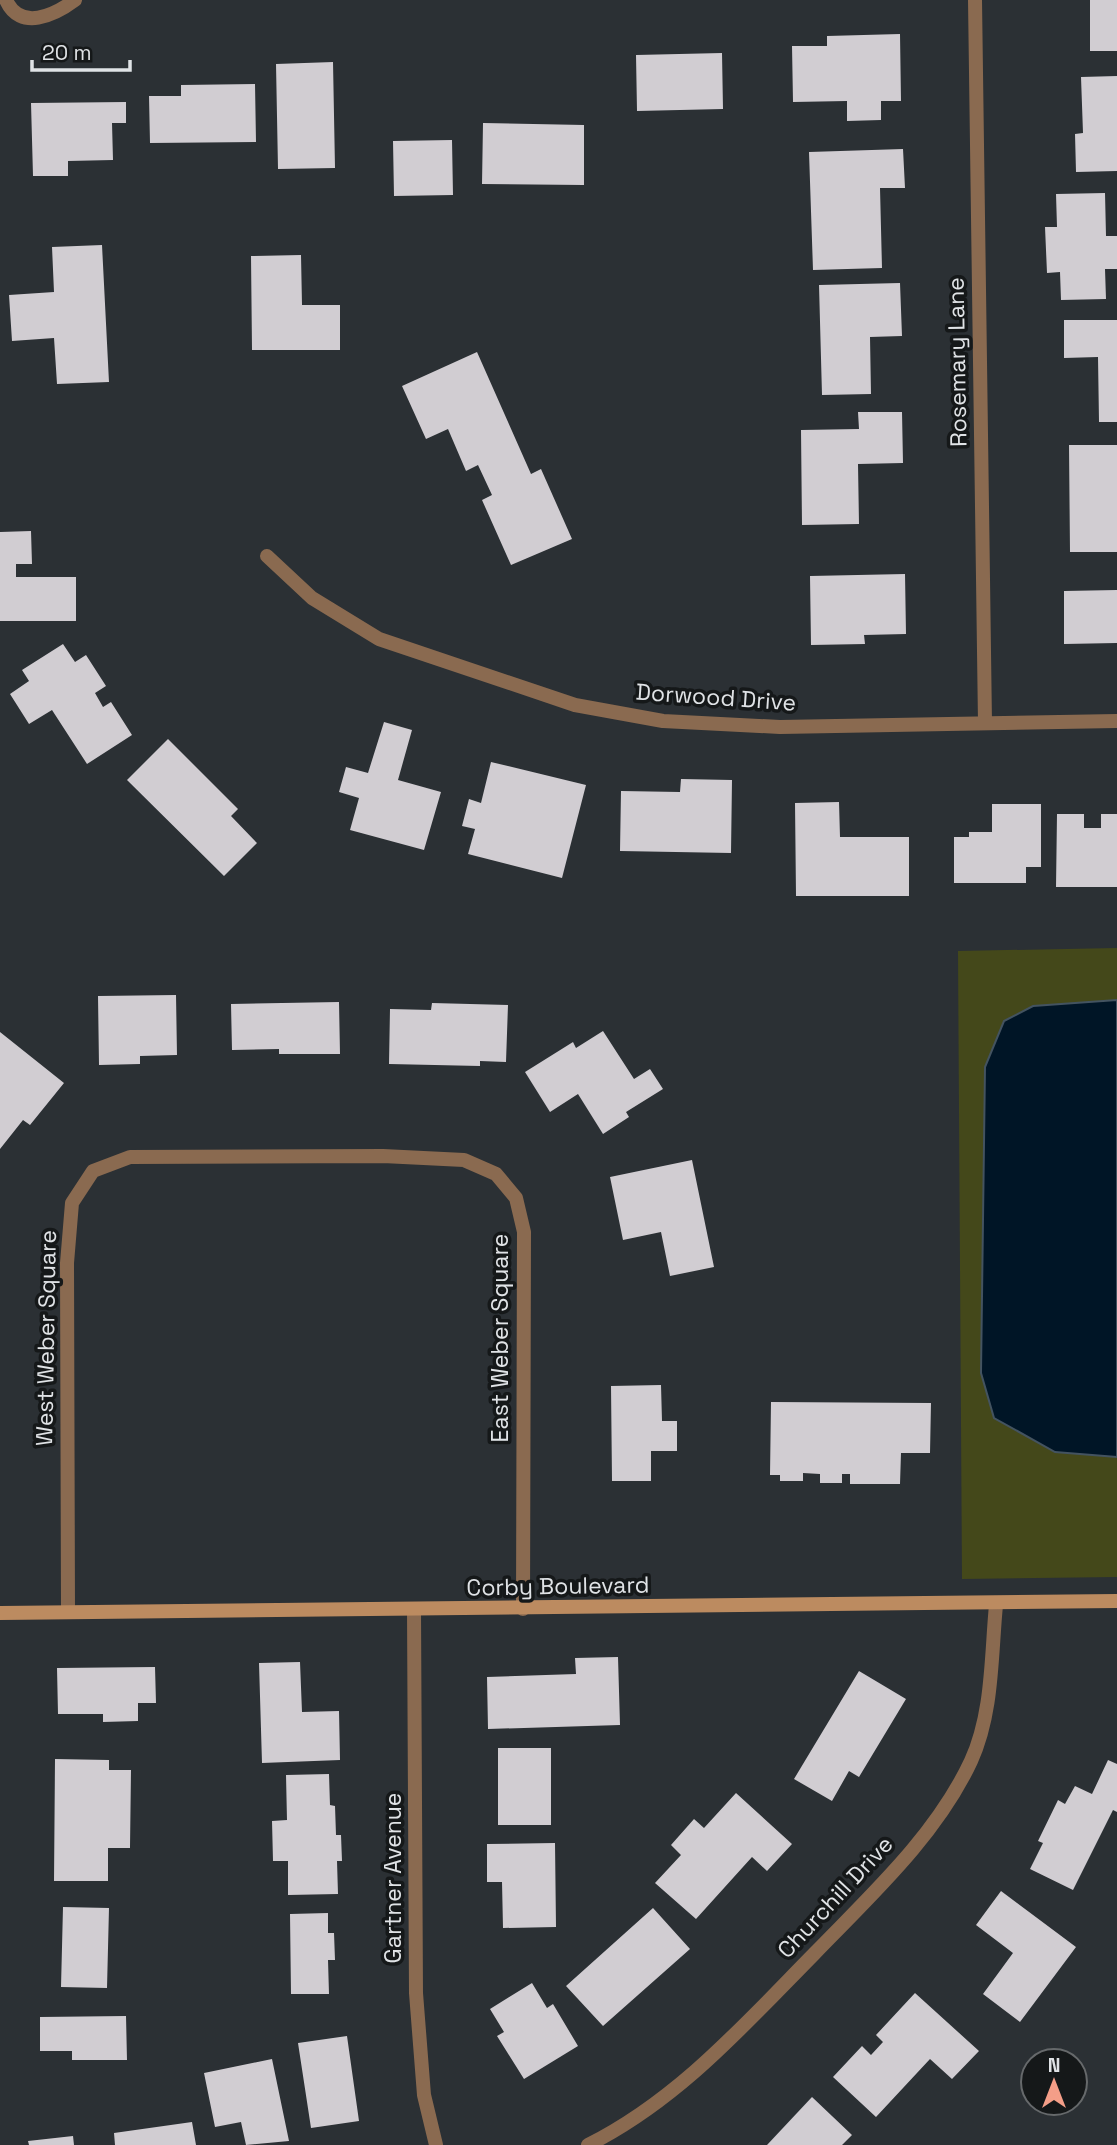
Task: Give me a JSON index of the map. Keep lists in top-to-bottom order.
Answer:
{
  "streets": {
    "street": [
      "Rosemary Lane",
      "Dorwood Drive",
      "West Weber Square",
      "East Weber Square",
      "Corby Boulevard",
      "Gartner Avenue",
      "Churchill Drive"
    ]
  },
  "crossings": [
    ["Rosemary Lane", "Dorwood Drive"],
    ["West Weber Square", "East Weber Square"],
    ["West Weber Square", "Corby Boulevard"],
    ["East Weber Square", "Corby Boulevard"],
    ["Corby Boulevard", "Gartner Avenue"],
    ["Corby Boulevard", "Churchill Drive"]
  ],
  "scale_bar": "20 m",
  "north": "top"
}
